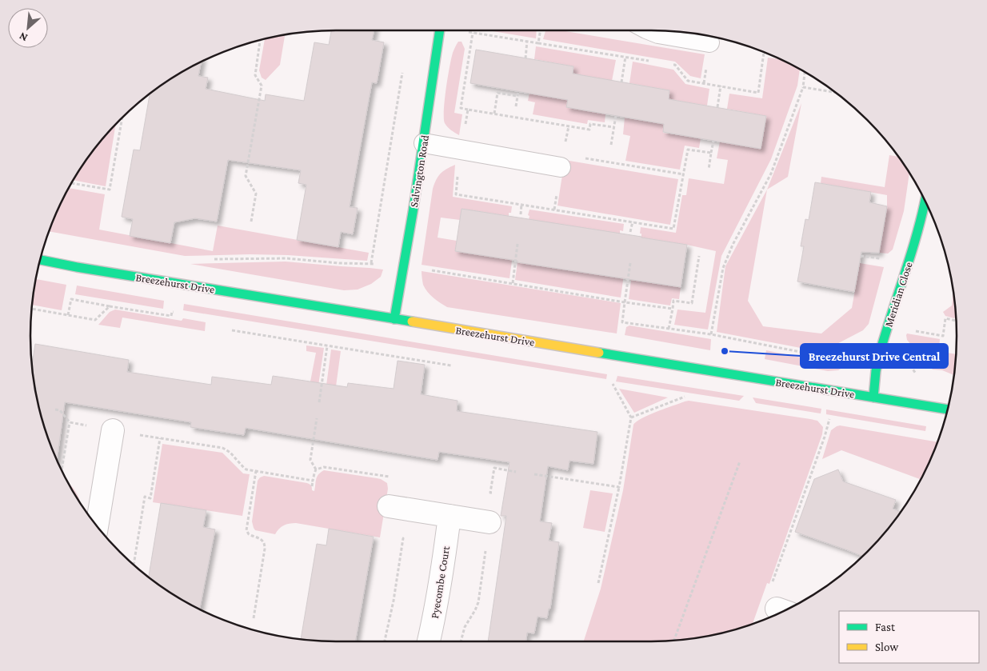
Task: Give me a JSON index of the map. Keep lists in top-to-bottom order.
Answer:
{
  "streets": {
    "street": [
      "Salvington Road",
      "Breezehurst Drive",
      "Meridian Close",
      "Pyecombe Court"
    ]
  },
  "crossings": [
    ["Salvington Road", "Breezehurst Drive"],
    ["Breezehurst Drive", "Meridian Close"]
  ],
  "places": ["Breezehurst Drive Central"],
  "legend": ["Fast", "Slow"],
  "north": "bottom left"
}
